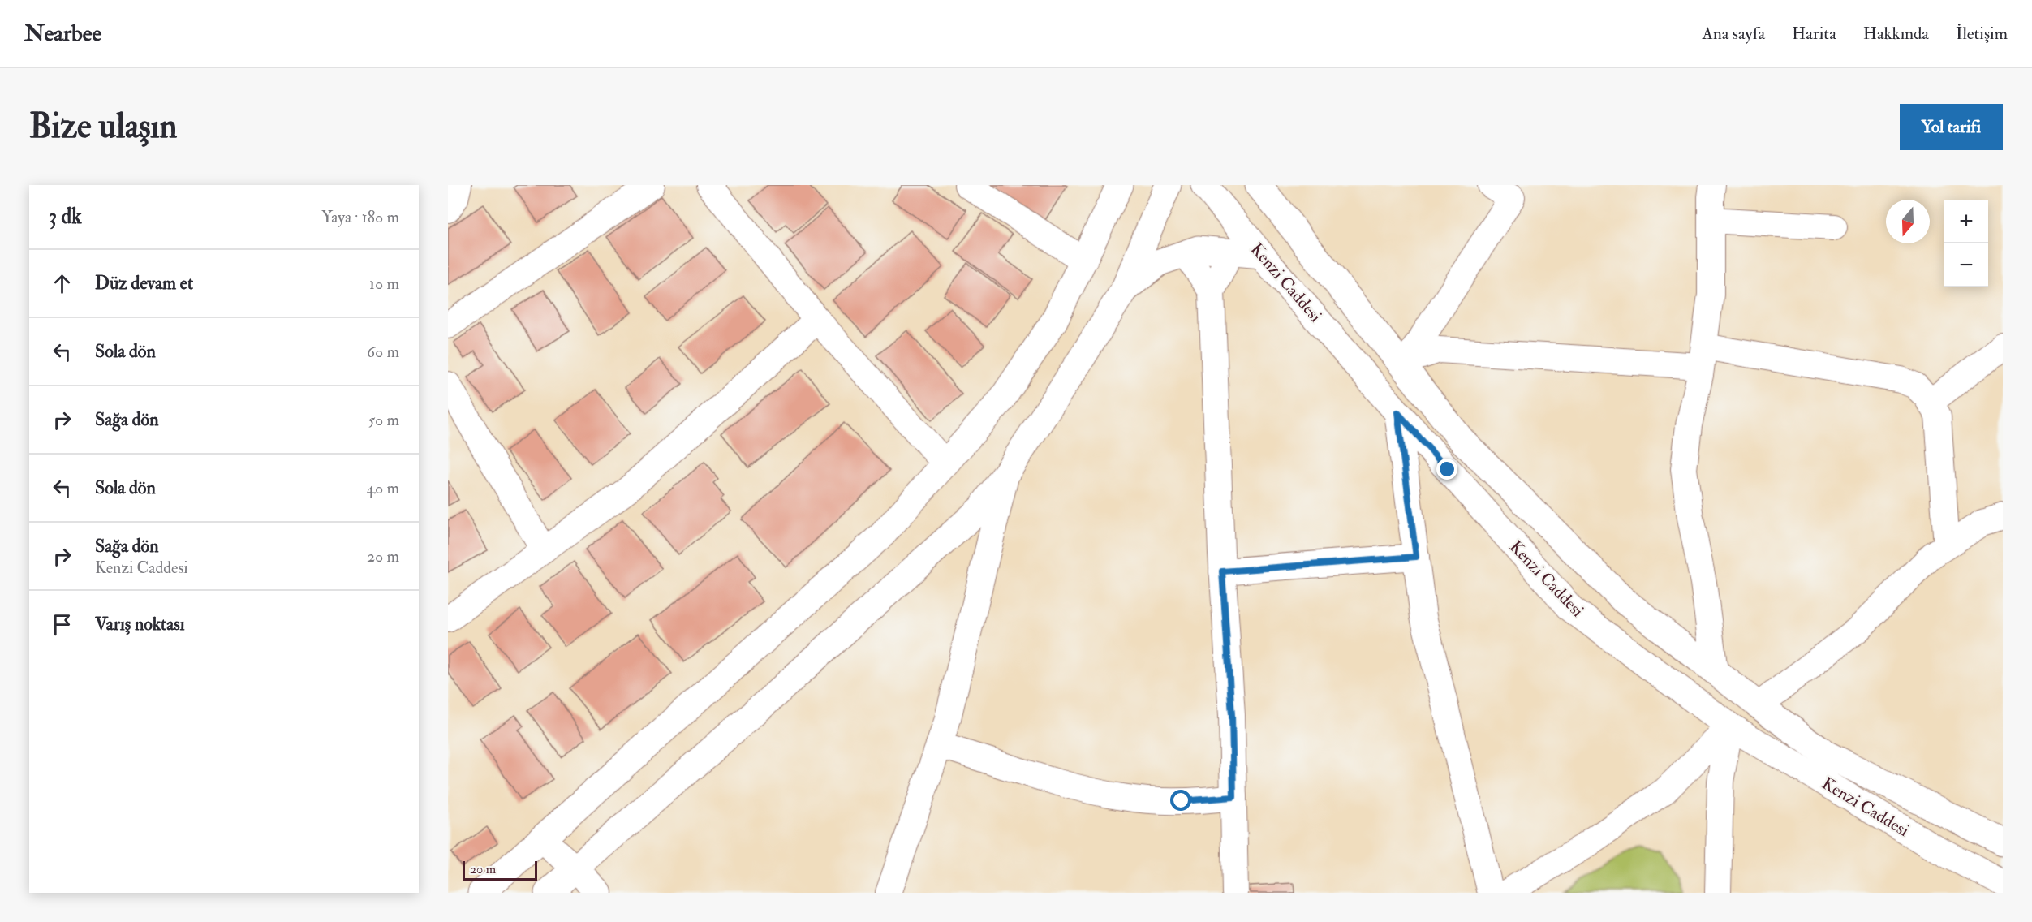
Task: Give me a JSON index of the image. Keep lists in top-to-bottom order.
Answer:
{
  "streets": {
    "main road": ["Kenzi Caddesi"]
  },
  "scale_bar": "20 m",
  "north": "bottom",
  "page": {
    "header": "Nearbee",
    "nav": [
      "Ana sayfa",
      "Harita",
      "Hakkında",
      "İletişim"
    ],
    "buttons": "Yol tarifi",
    "title": "Bize ulaşın",
    "heading": ["3 dk", "Yaya · 180 m"],
    "map_buttons": ["+", "−"],
    "list": [
      ["Düz devam et", "10 m"],
      ["Sola dön", "60 m"],
      ["Sağa dön", "50 m"],
      ["Sola dön", "40 m"],
      ["Sağa dön", "Kenzi Caddesi", "20 m"],
      "Varış noktası"
    ],
    "scale": "20 m"
  }
}
